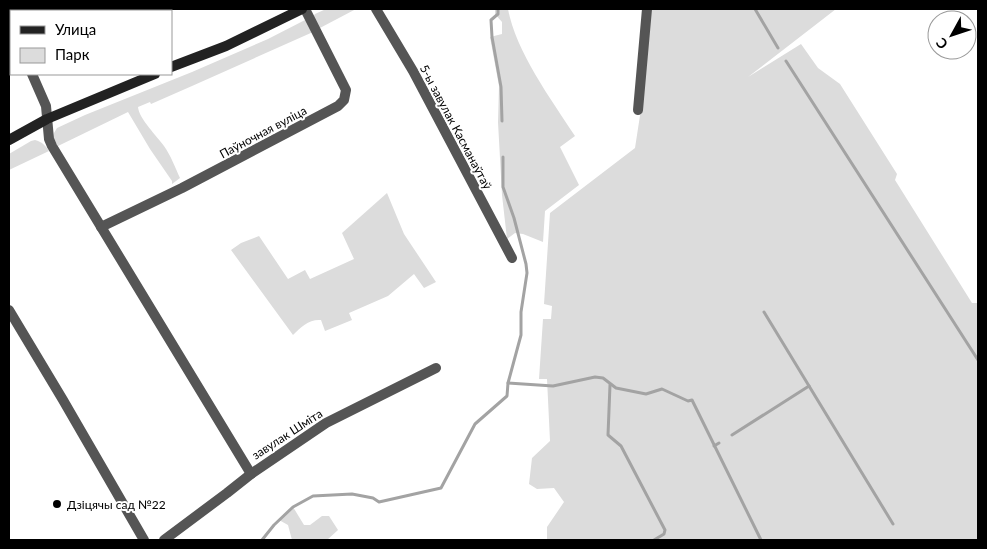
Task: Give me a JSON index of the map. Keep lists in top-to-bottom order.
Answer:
{
  "streets": {
    "street": ["5-ы завулак Касманаўтаў", "Паўночная вуліца", "завулак Шміта"]
  },
  "places": ["Дзіцячы сад №22"],
  "legend": ["Улица", "Парк"],
  "north": "bottom left"
}
